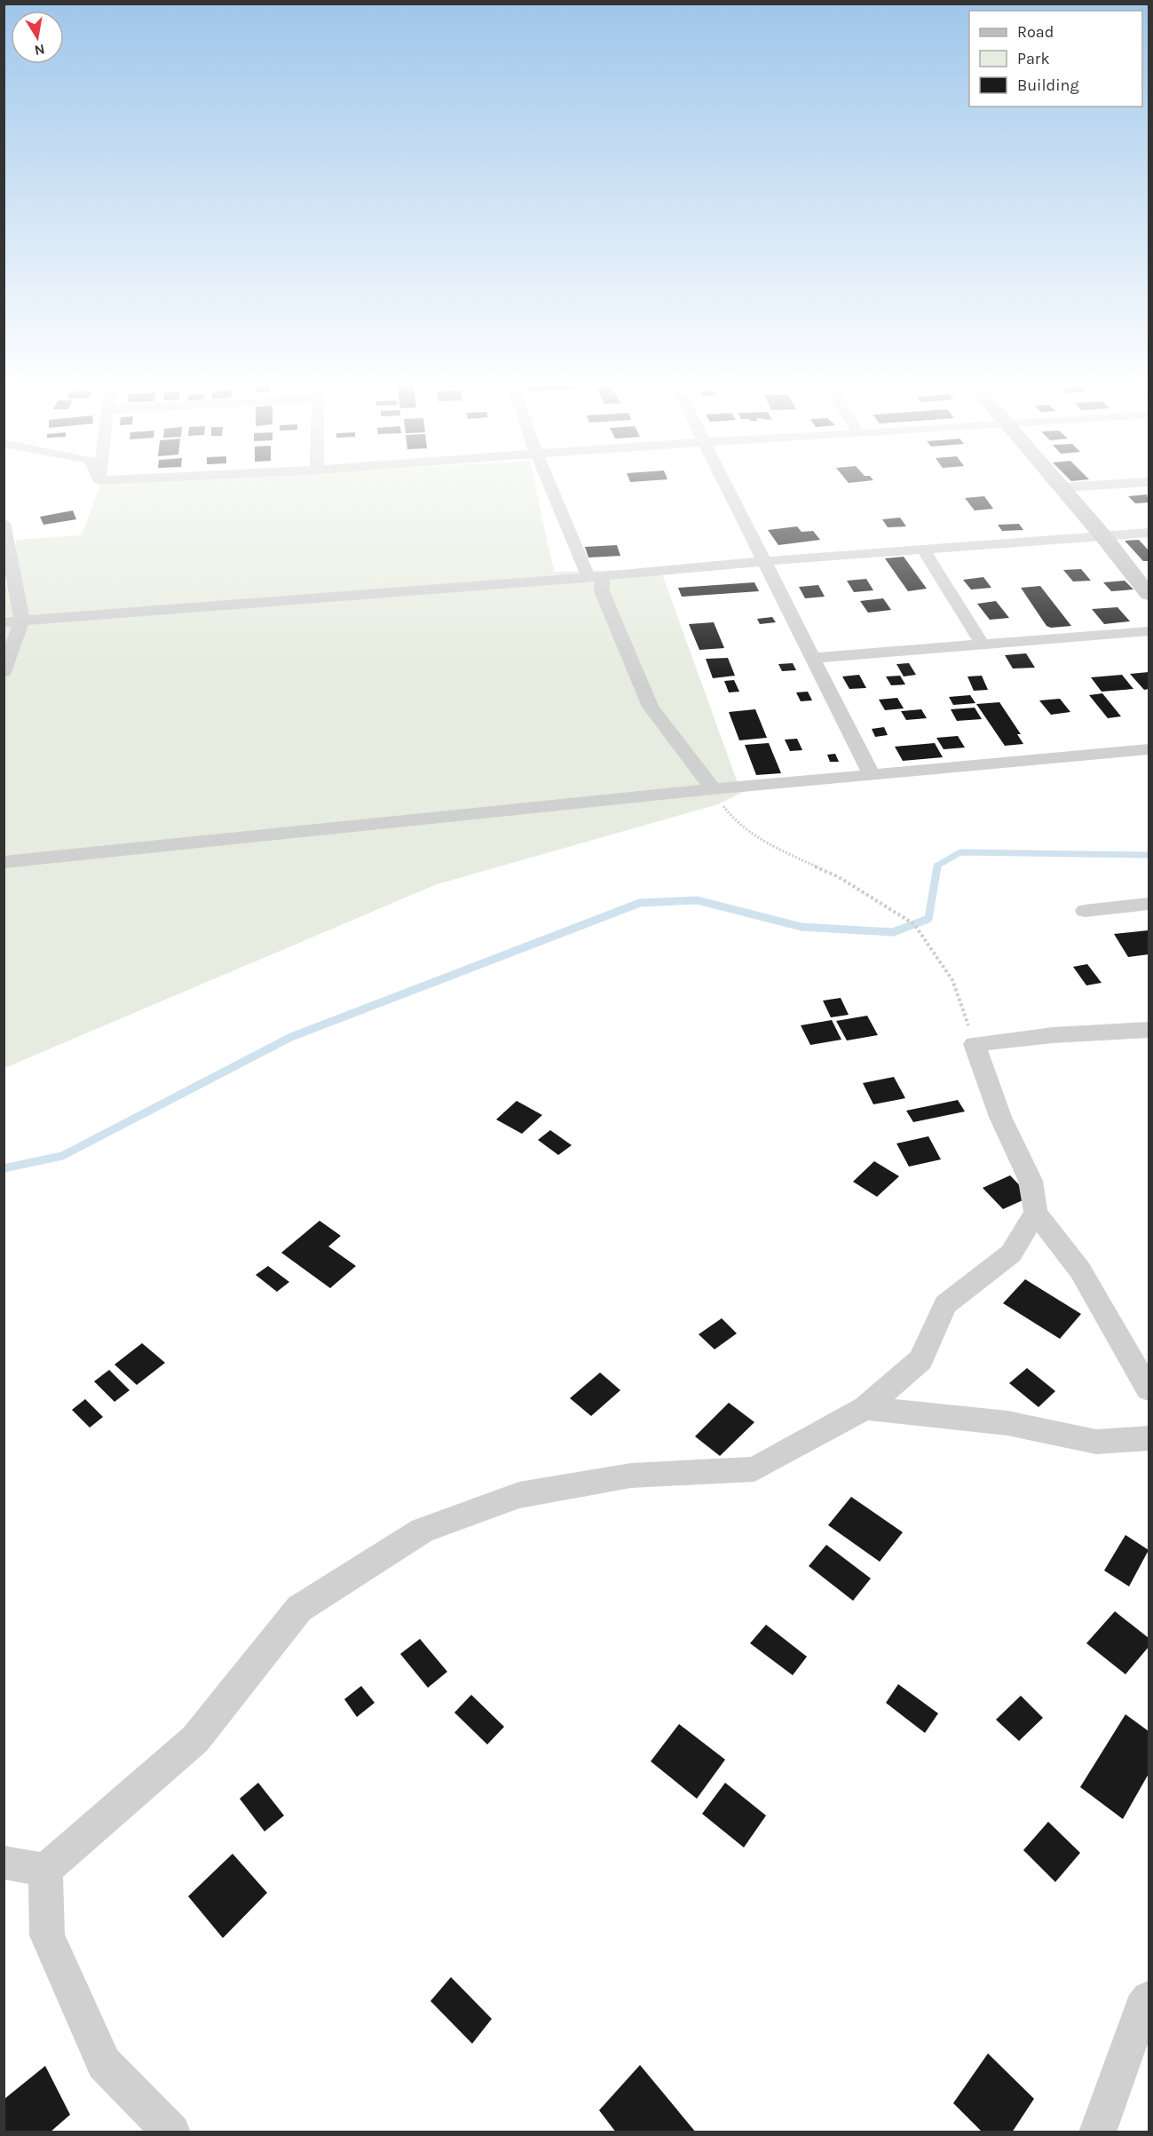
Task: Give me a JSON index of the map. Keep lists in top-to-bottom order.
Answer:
{
  "legend": ["Road", "Park", "Building"],
  "north": "bottom"
}
